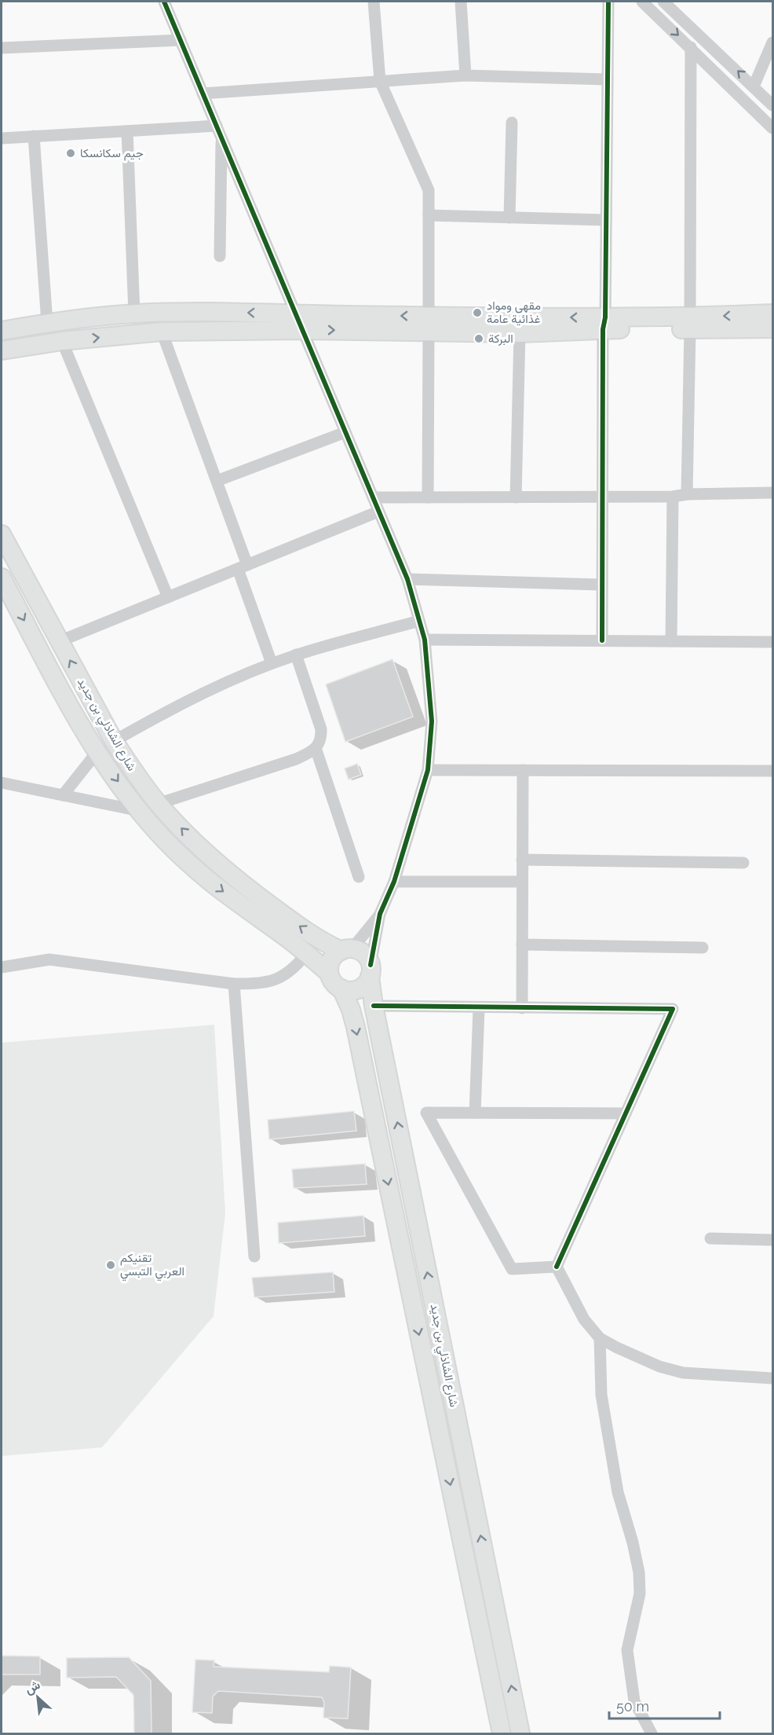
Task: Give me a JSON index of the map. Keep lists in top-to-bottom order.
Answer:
{
  "streets": {
    "main road": ["شارع الشاذلي بن جديد"]
  },
  "places": [
    "جيم سكانسكا",
    "مقهى ومواد غذائية عامة",
    "البركة",
    "تقنيكم العربي التبسي"
  ],
  "scale_bar": "50 m",
  "north": "top left"
}
